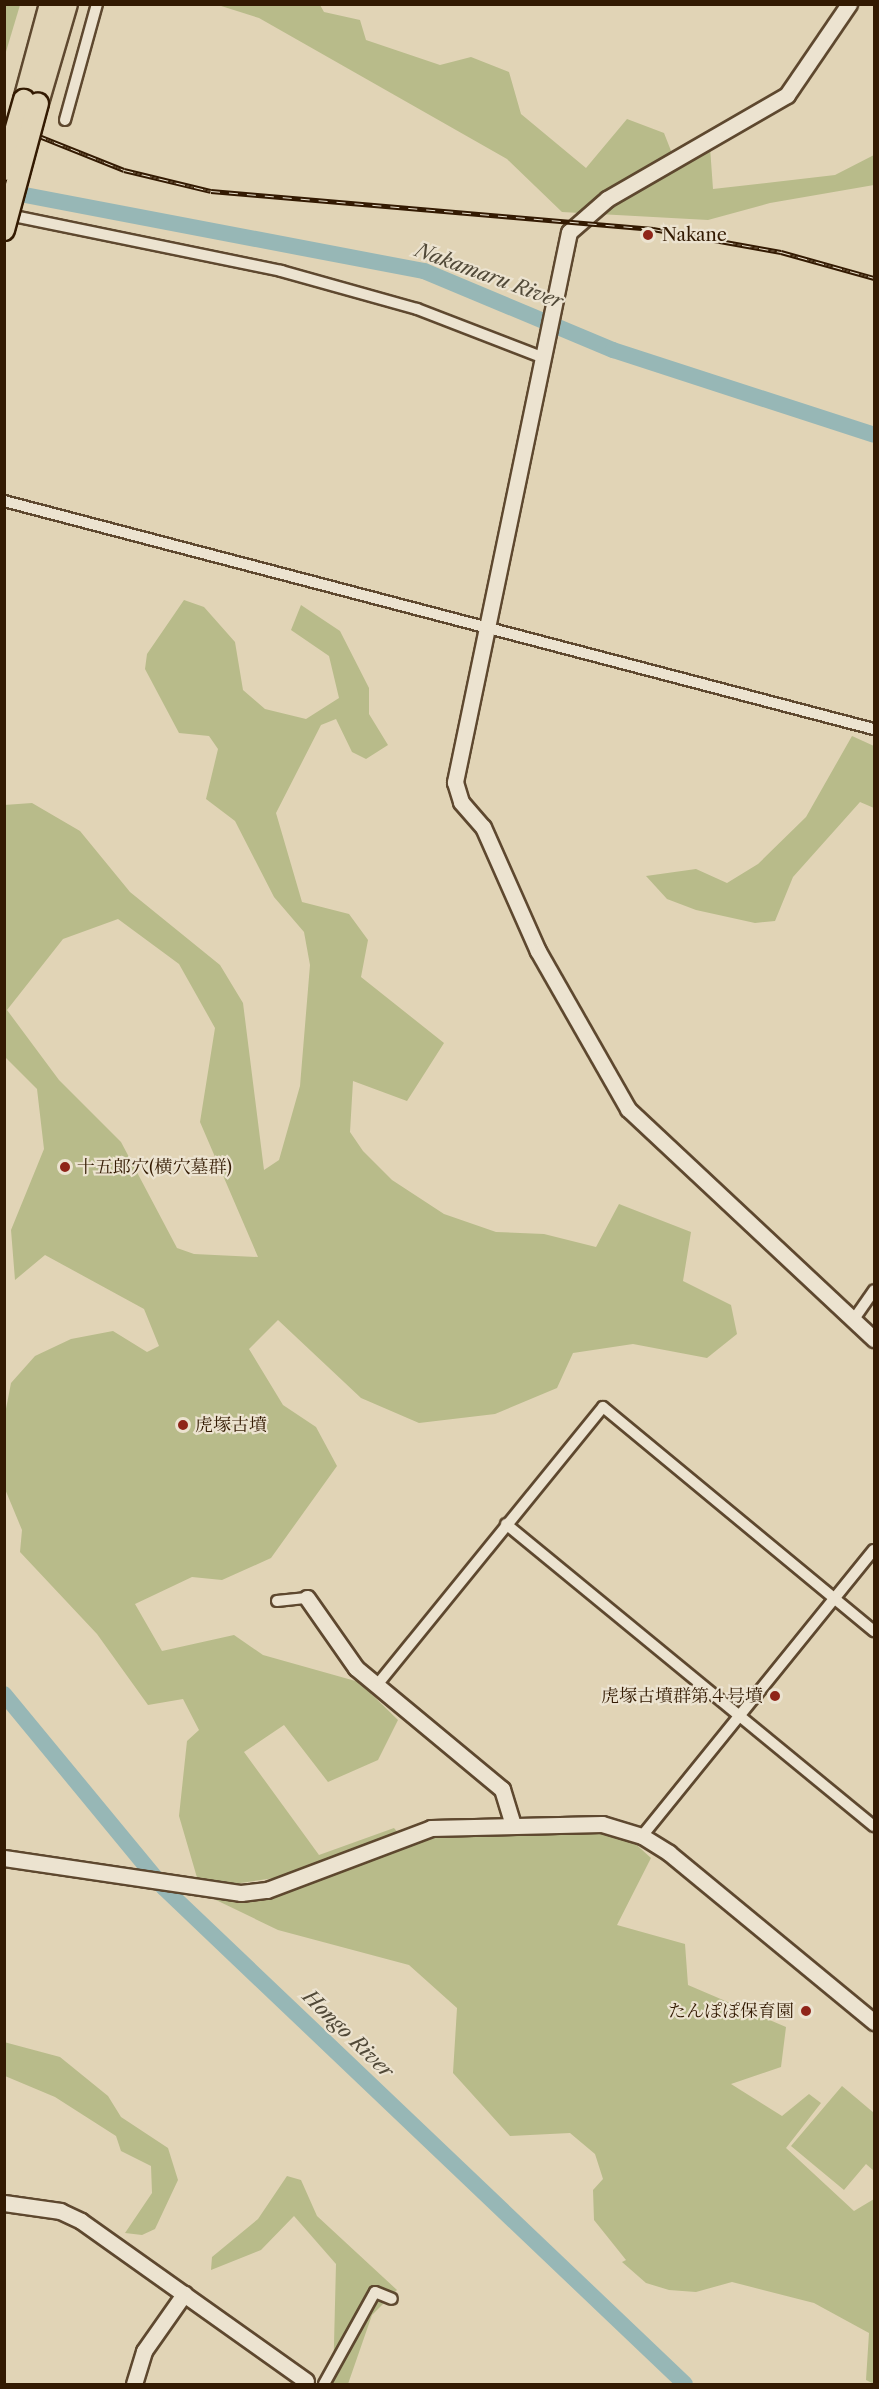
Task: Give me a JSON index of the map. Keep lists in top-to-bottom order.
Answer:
{
  "water": ["Nakamaru River", "Hongo River"],
  "places": [
    "Nakane",
    "十五郎穴(横穴墓群)",
    "虎塚古墳",
    "虎塚古墳群第４号墳",
    "たんぽぽ保育園"
  ]
}
